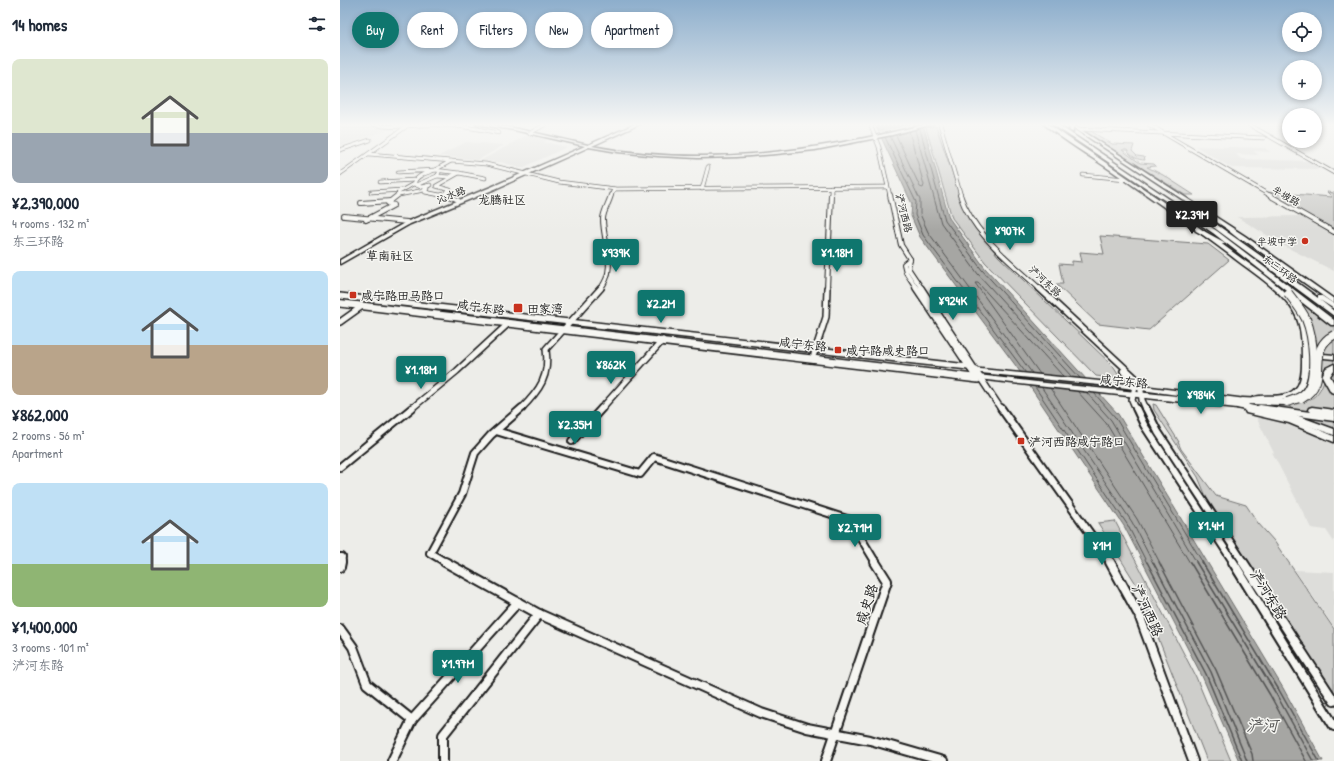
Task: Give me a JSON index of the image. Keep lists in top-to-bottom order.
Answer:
{
  "streets": {
    "highway": ["东三环路"],
    "main road": ["沁水路", "咸宁东路"],
    "street": [
      "半坡路",
      "浐河西路",
      "浐河东路",
      "咸史路"
    ]
  },
  "crossings": [
    ["浐河西路", "咸宁东路"],
    ["浐河东路", "咸宁东路"]
  ],
  "districts": ["龙腾社区", "草南社区"],
  "water": ["浐河"],
  "places": {
    "other": ["半坡中学"],
    "transit": [
      "咸宁路田马路口",
      "田家湾",
      "咸宁路咸史路口",
      "浐河西路咸宁路口"
    ]
  },
  "page": {
    "heading": "14 homes",
    "map_buttons": ["+", "−"],
    "chip": [
      "Buy",
      "Rent",
      "Filters",
      "New",
      "Apartment"
    ],
    "list": [
      {
        "name": "¥2,390,000",
        "note": "4 rooms · 132 m² · 东三环路"
      },
      {
        "name": "¥862,000",
        "note": "2 rooms · 56 m² · Apartment"
      },
      {
        "name": "¥1,400,000",
        "note": "3 rooms · 101 m² · 浐河东路"
      }
    ],
    "price": [
      "¥2.39M",
      "¥907K",
      "¥939K",
      "¥1.18M",
      "¥924K",
      "¥2.2M",
      "¥862K",
      "¥1.18M",
      "¥984K",
      "¥2.35M",
      "¥1.4M",
      "¥2.71M",
      "¥1M",
      "¥1.97M"
    ]
  }
}
